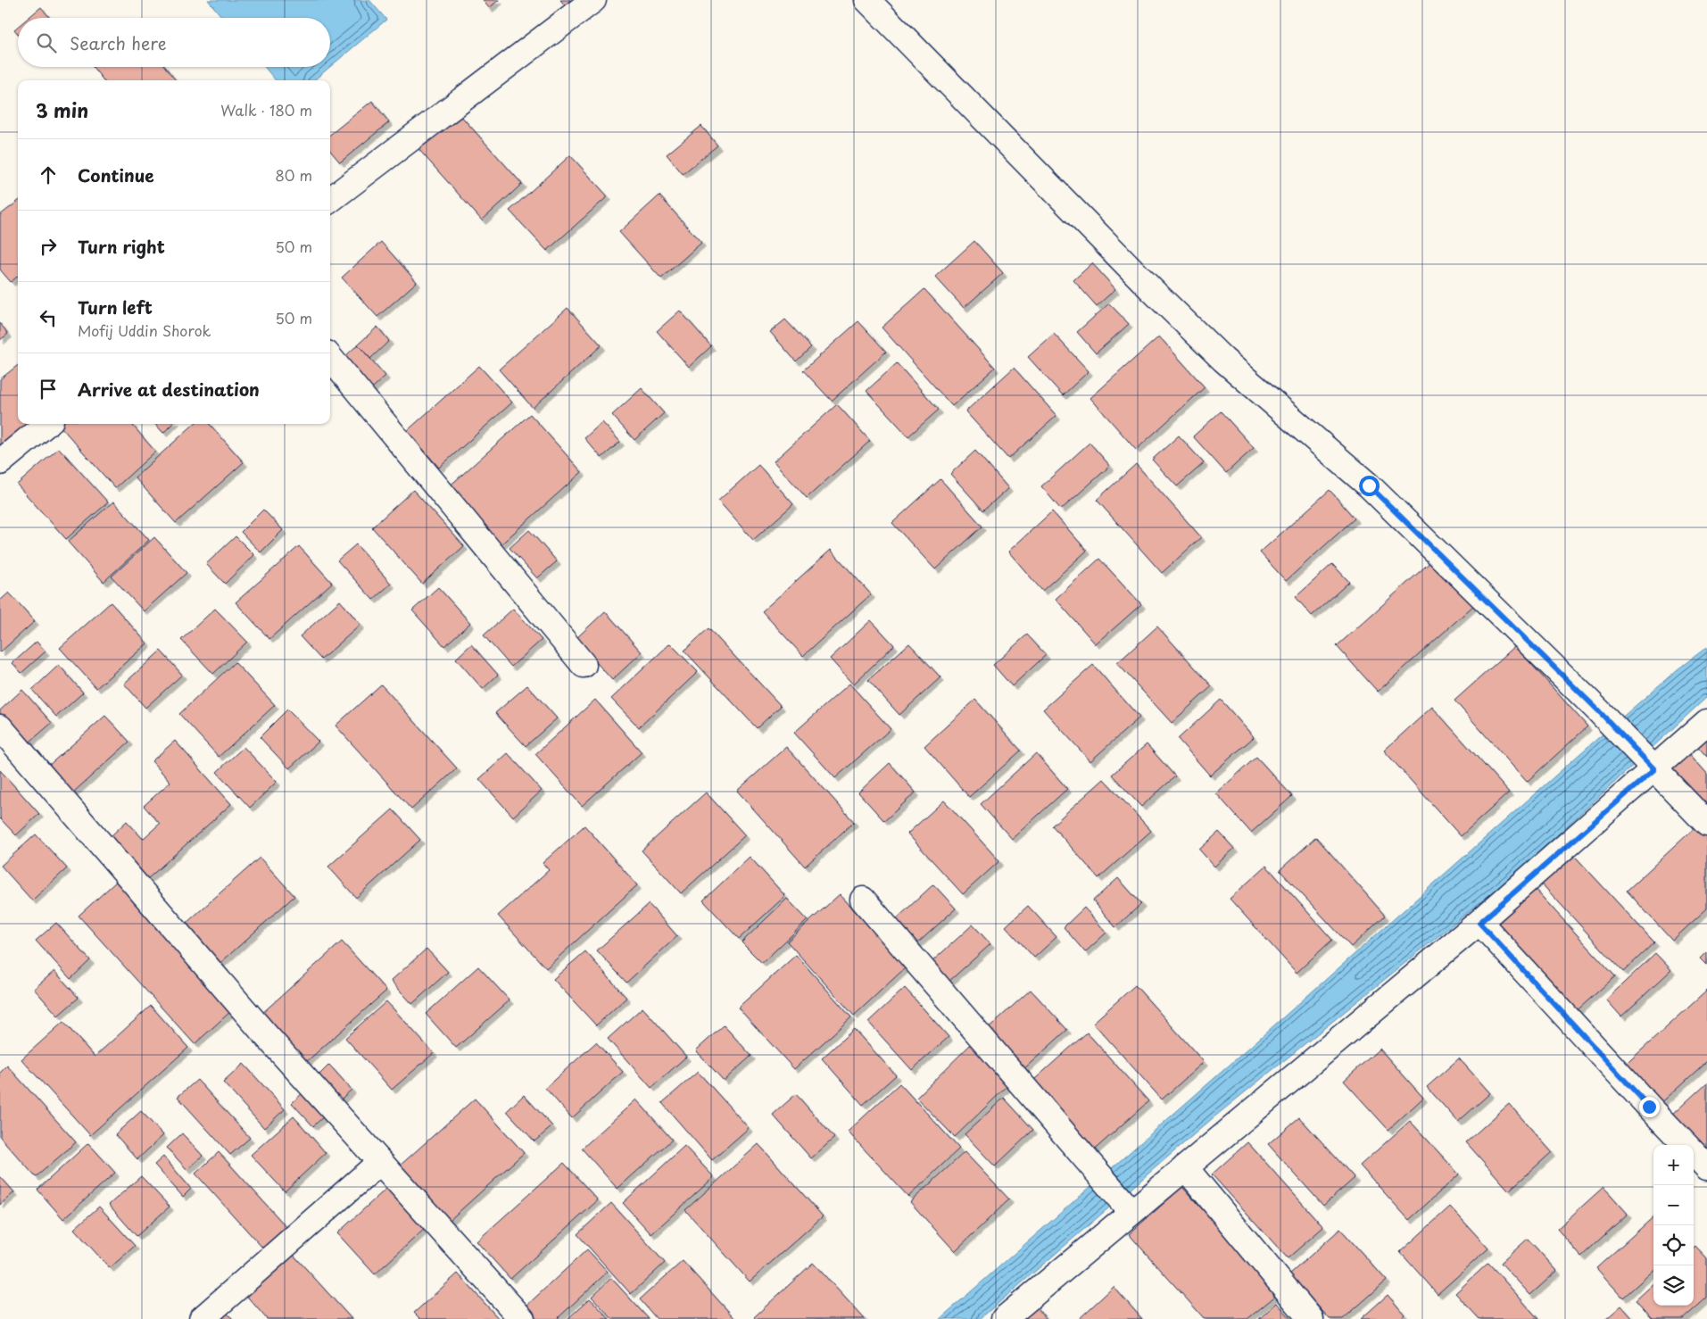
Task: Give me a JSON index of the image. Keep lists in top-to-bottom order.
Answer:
{
  "page": {
    "search": "Search here",
    "heading": ["3 min", "Walk · 180 m"],
    "list": [
      ["Continue", "80 m"],
      ["Turn right", "50 m"],
      ["Turn left", "Mofij Uddin Shorok", "50 m"],
      "Arrive at destination"
    ],
    "map_buttons": ["+", "−"]
  }
}
